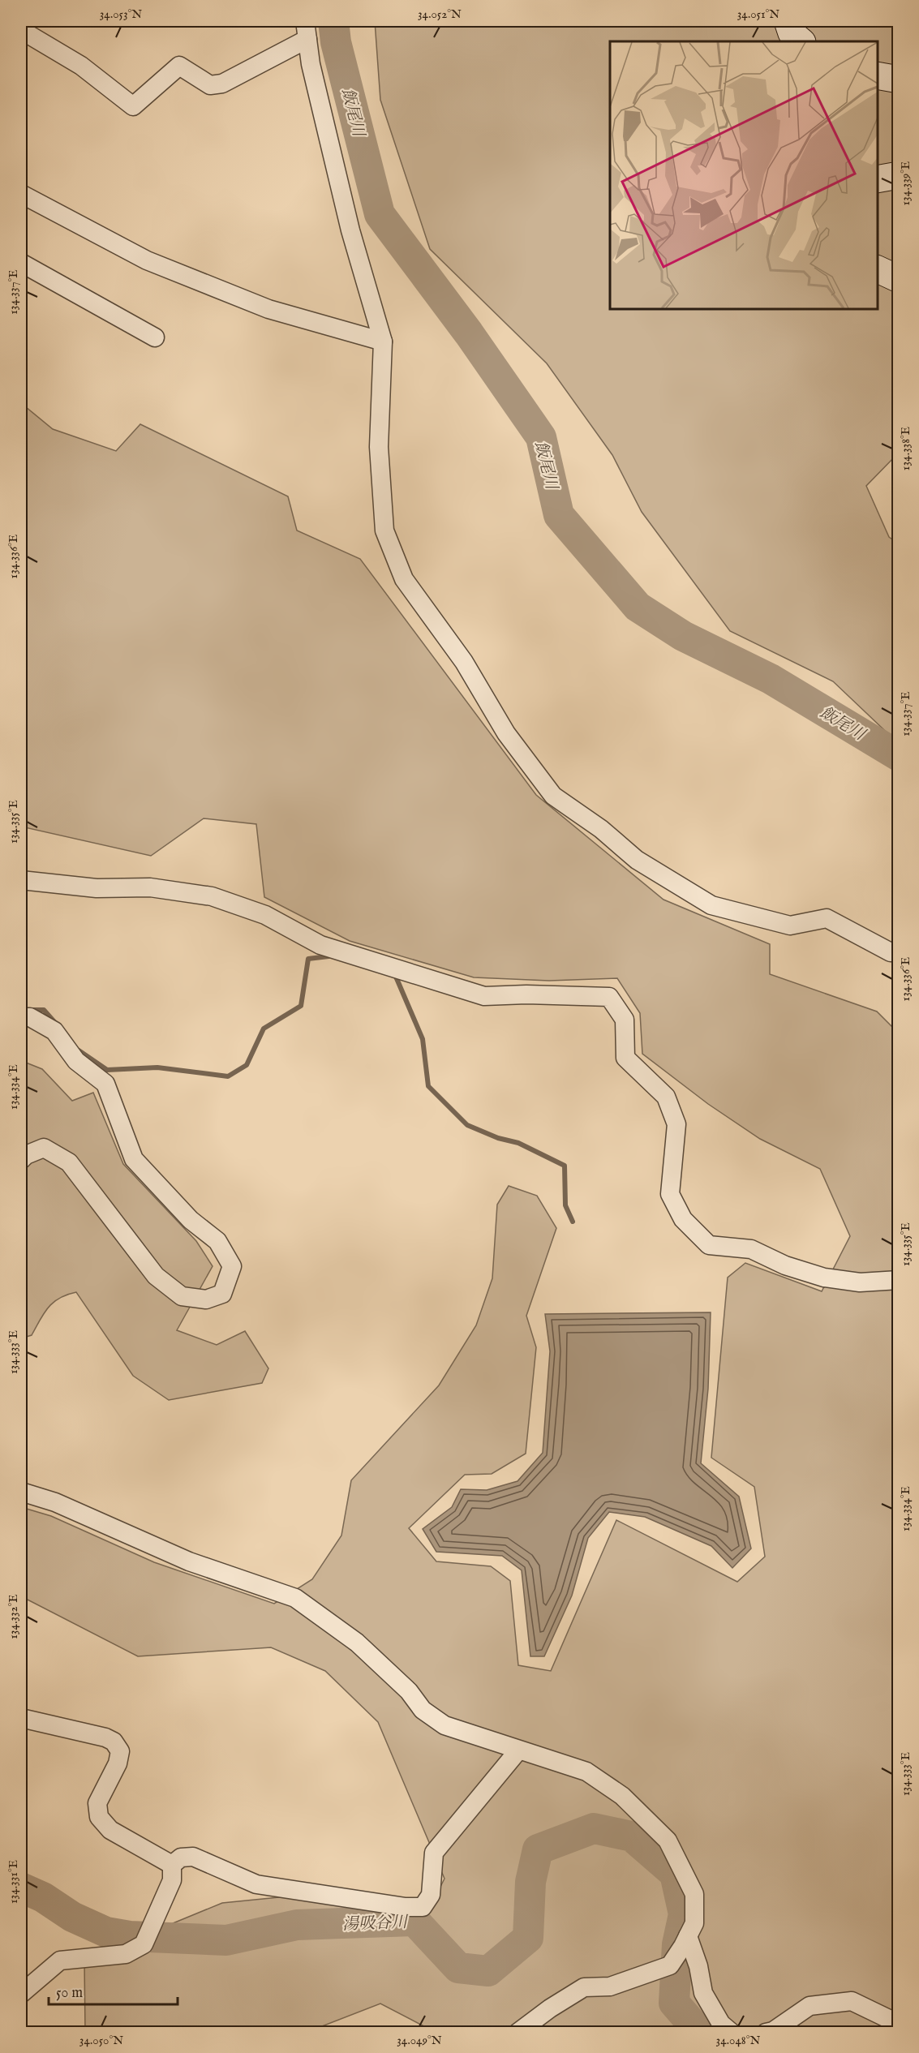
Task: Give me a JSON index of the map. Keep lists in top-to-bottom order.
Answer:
{
  "water": ["飯尾川", "湯吸谷川"],
  "scale_bar": "50 m",
  "coordinates": [
    "34.053°N",
    "34.052°N",
    "34.051°N",
    "134.339°E",
    "134.337°E",
    "134.338°E",
    "134.336°E",
    "134.335°E",
    "134.334°E",
    "134.333°E",
    "134.332°E",
    "134.331°E",
    "34.050°N",
    "34.049°N",
    "34.048°N"
  ]
}
